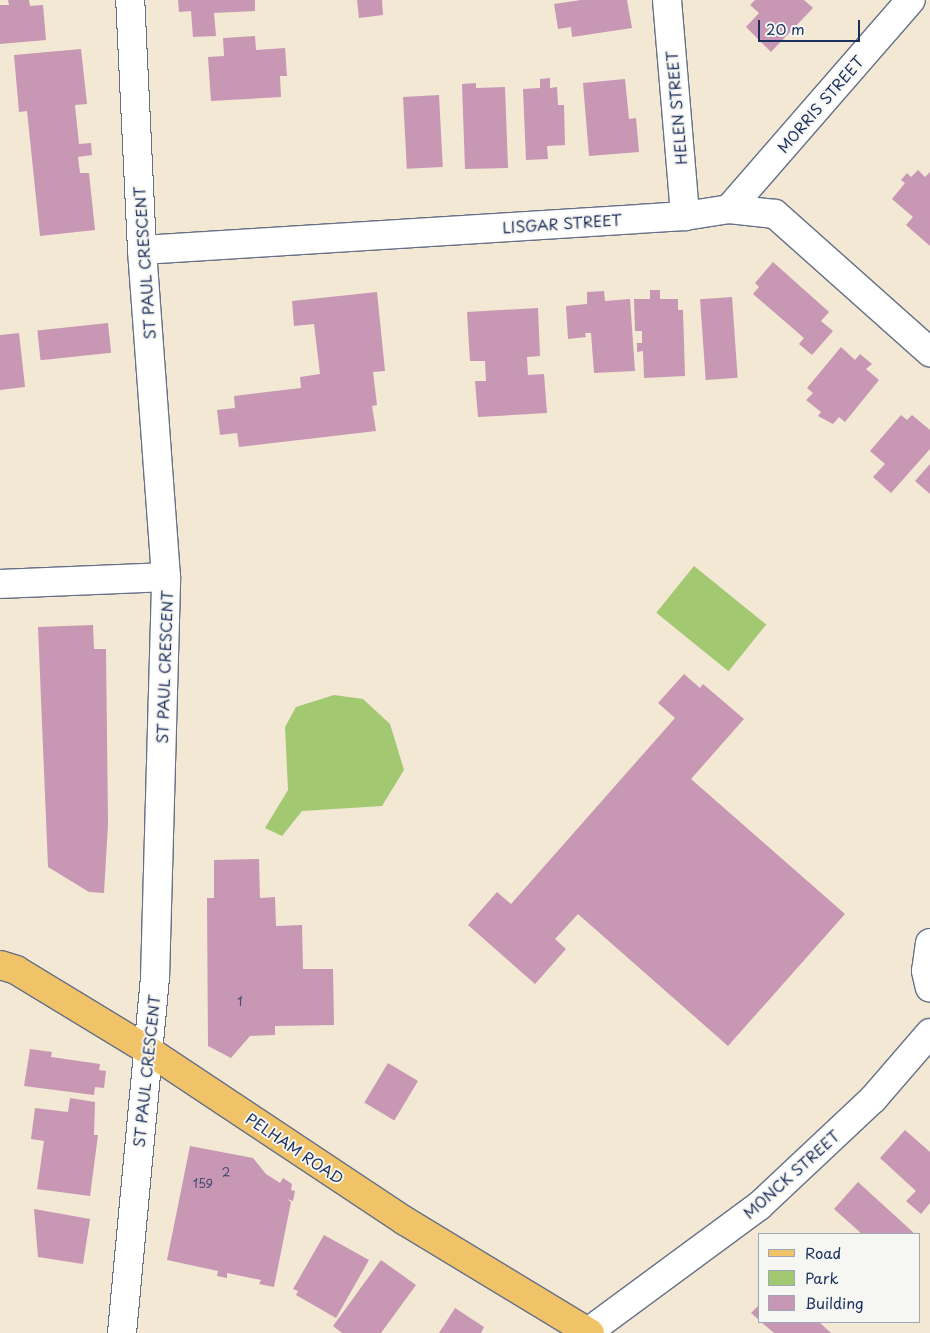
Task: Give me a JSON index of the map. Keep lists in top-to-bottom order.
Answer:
{
  "streets": {
    "main road": ["PELHAM ROAD"],
    "street": [
      "MORRIS STREET",
      "HELEN STREET",
      "LISGAR STREET",
      "ST PAUL CRESCENT",
      "MONCK STREET"
    ]
  },
  "crossings": [
    ["MORRIS STREET", "LISGAR STREET"],
    ["HELEN STREET", "LISGAR STREET"],
    ["LISGAR STREET", "ST PAUL CRESCENT"],
    ["ST PAUL CRESCENT", "PELHAM ROAD"],
    ["PELHAM ROAD", "MONCK STREET"]
  ],
  "house_numbers": ["1", "2", "159"],
  "legend": ["Road", "Park", "Building"],
  "scale_bar": "20 m"
}
